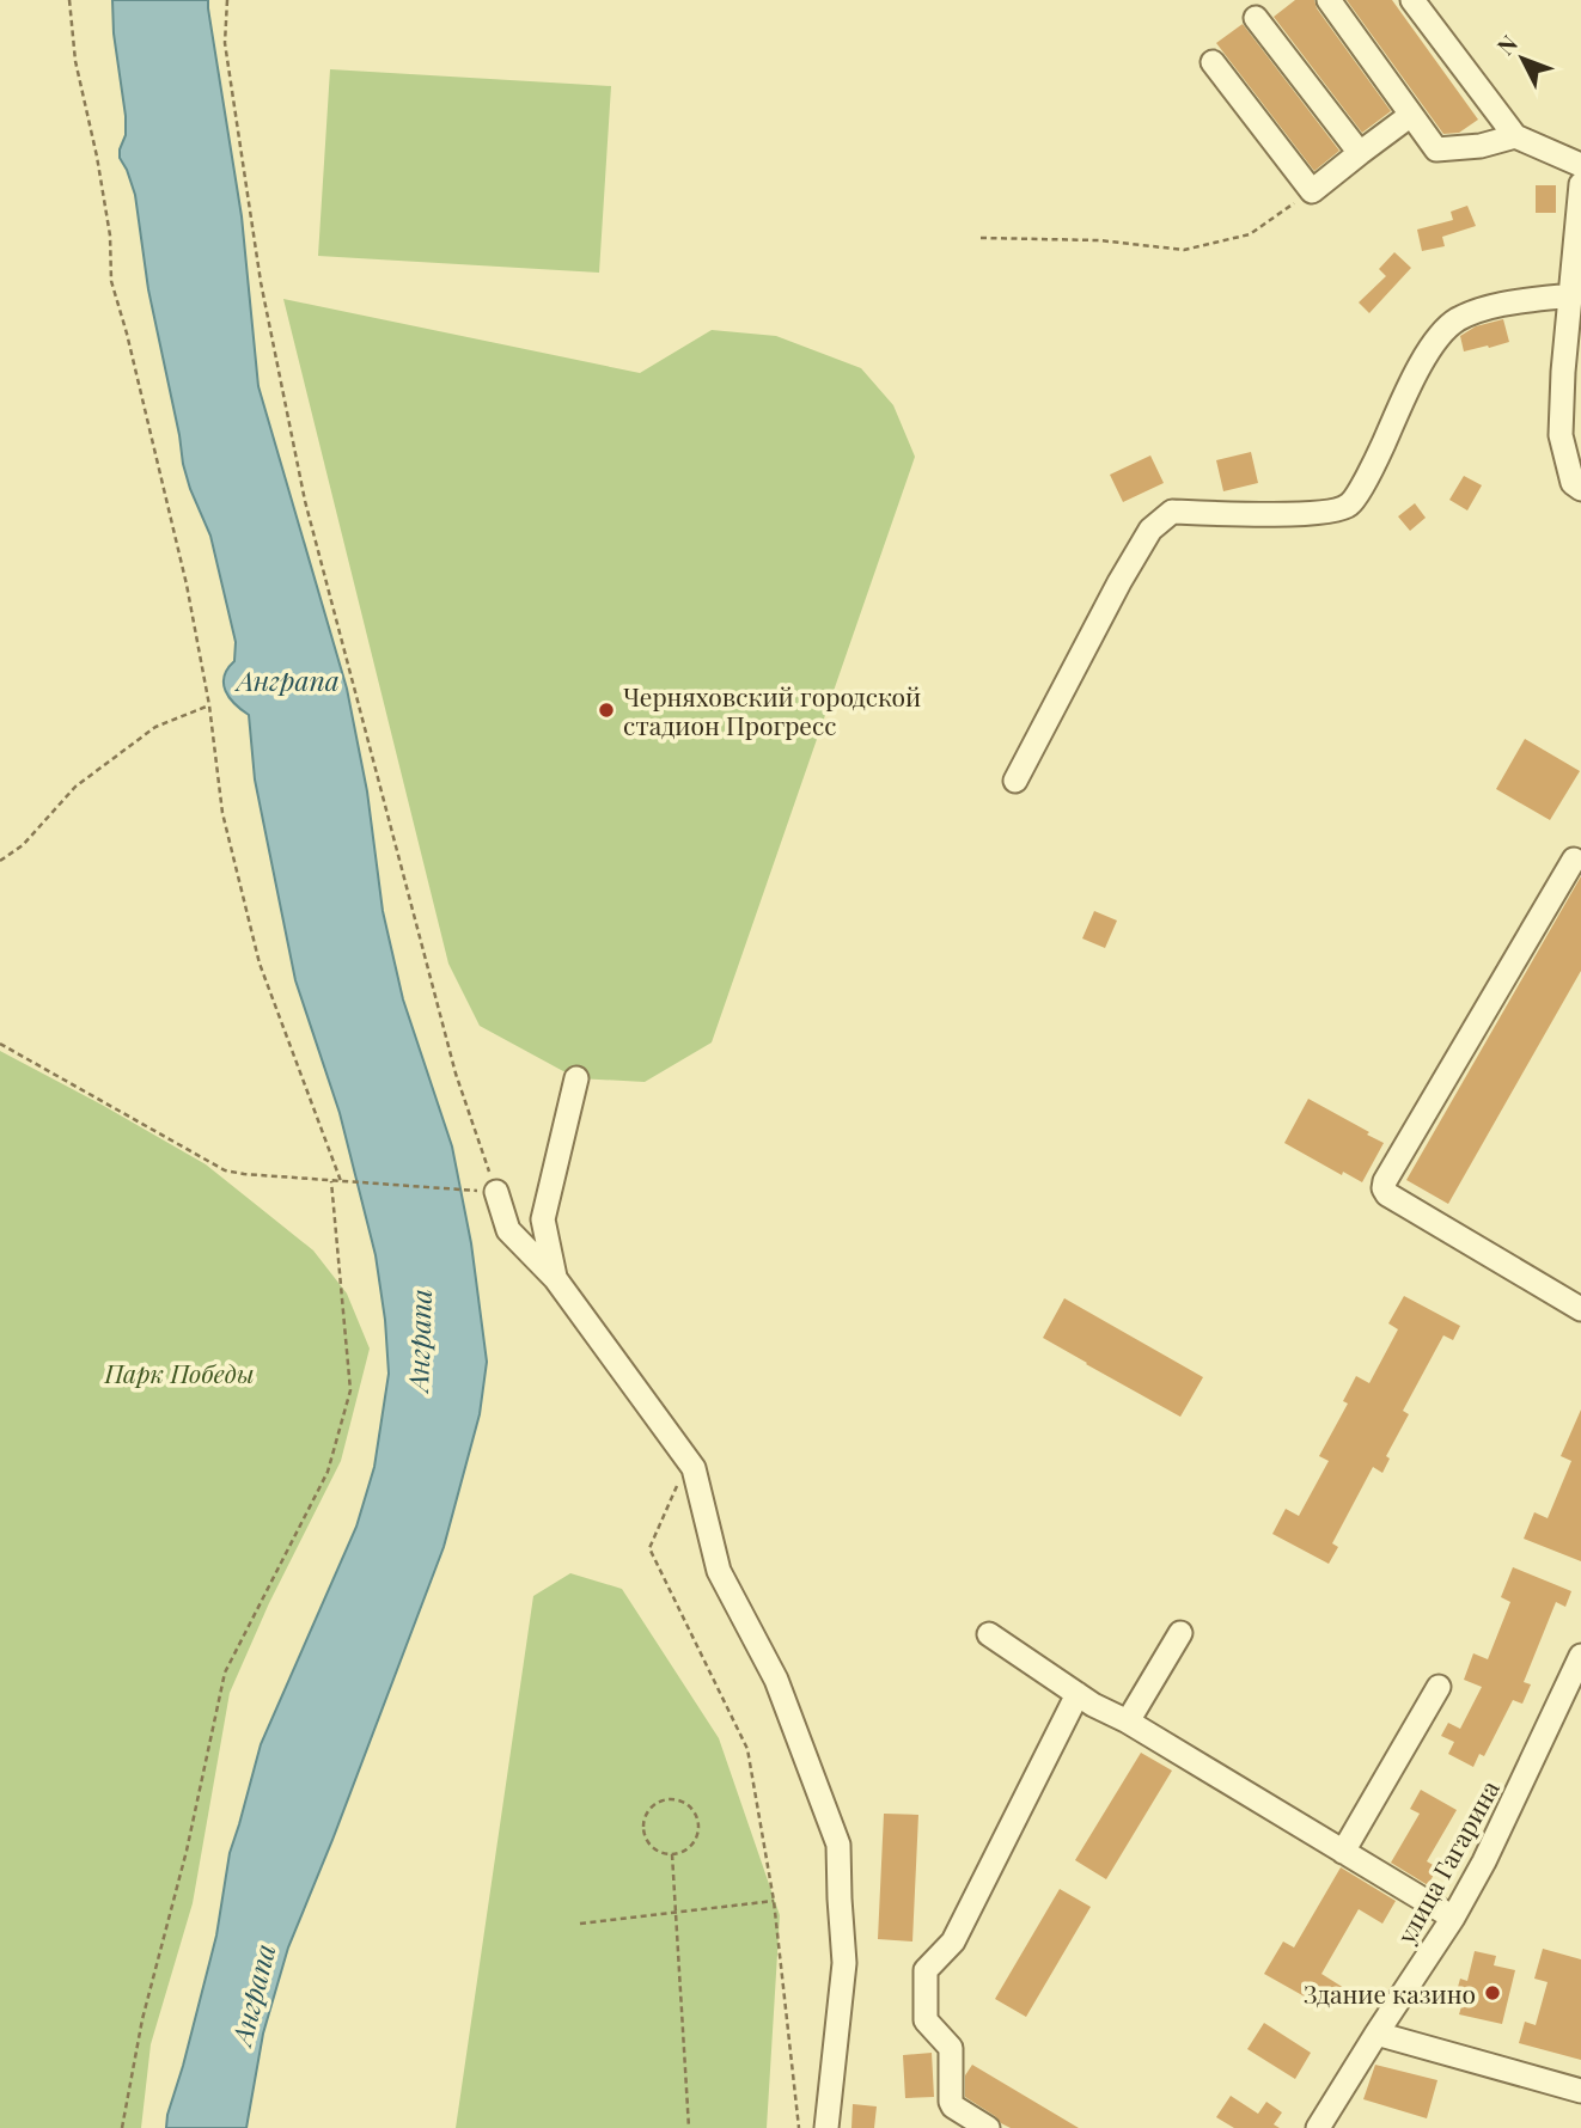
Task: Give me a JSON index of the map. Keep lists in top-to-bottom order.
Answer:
{
  "streets": {
    "street": ["улица Гагарина"]
  },
  "water": ["Анграпа"],
  "parks": ["Парк Победы"],
  "places": ["Черняховский городской стадион Прогресс", "Здание казино"],
  "north": "top left"
}
